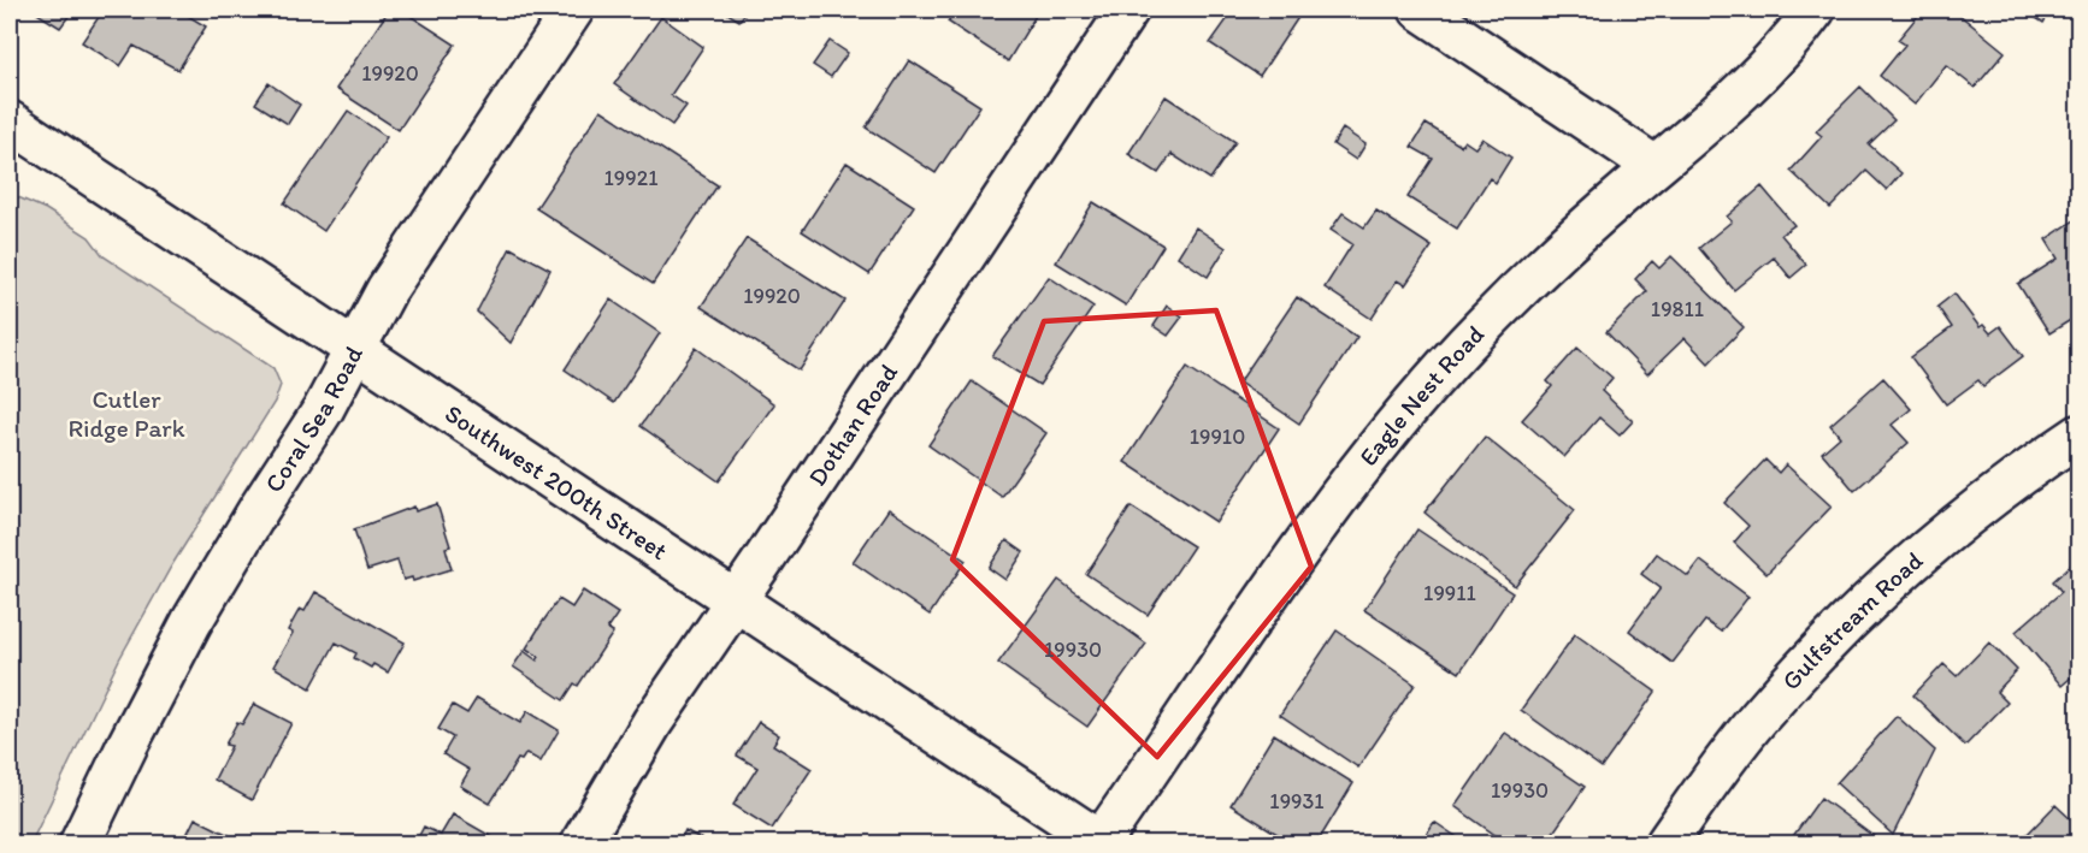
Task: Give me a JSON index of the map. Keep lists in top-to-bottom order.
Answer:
{
  "streets": {
    "street": [
      "Eagle Nest Road",
      "Coral Sea Road",
      "Dothan Road",
      "Southwest 200th Street",
      "Gulfstream Road"
    ]
  },
  "crossings": [
    ["Eagle Nest Road", "Southwest 200th Street"],
    ["Coral Sea Road", "Southwest 200th Street"],
    ["Dothan Road", "Southwest 200th Street"]
  ],
  "parks": ["Cutler Ridge Park"],
  "house_numbers": [
    "19920",
    "19921",
    "19920",
    "19811",
    "19910",
    "19911",
    "19930",
    "19930",
    "19931"
  ]
}
